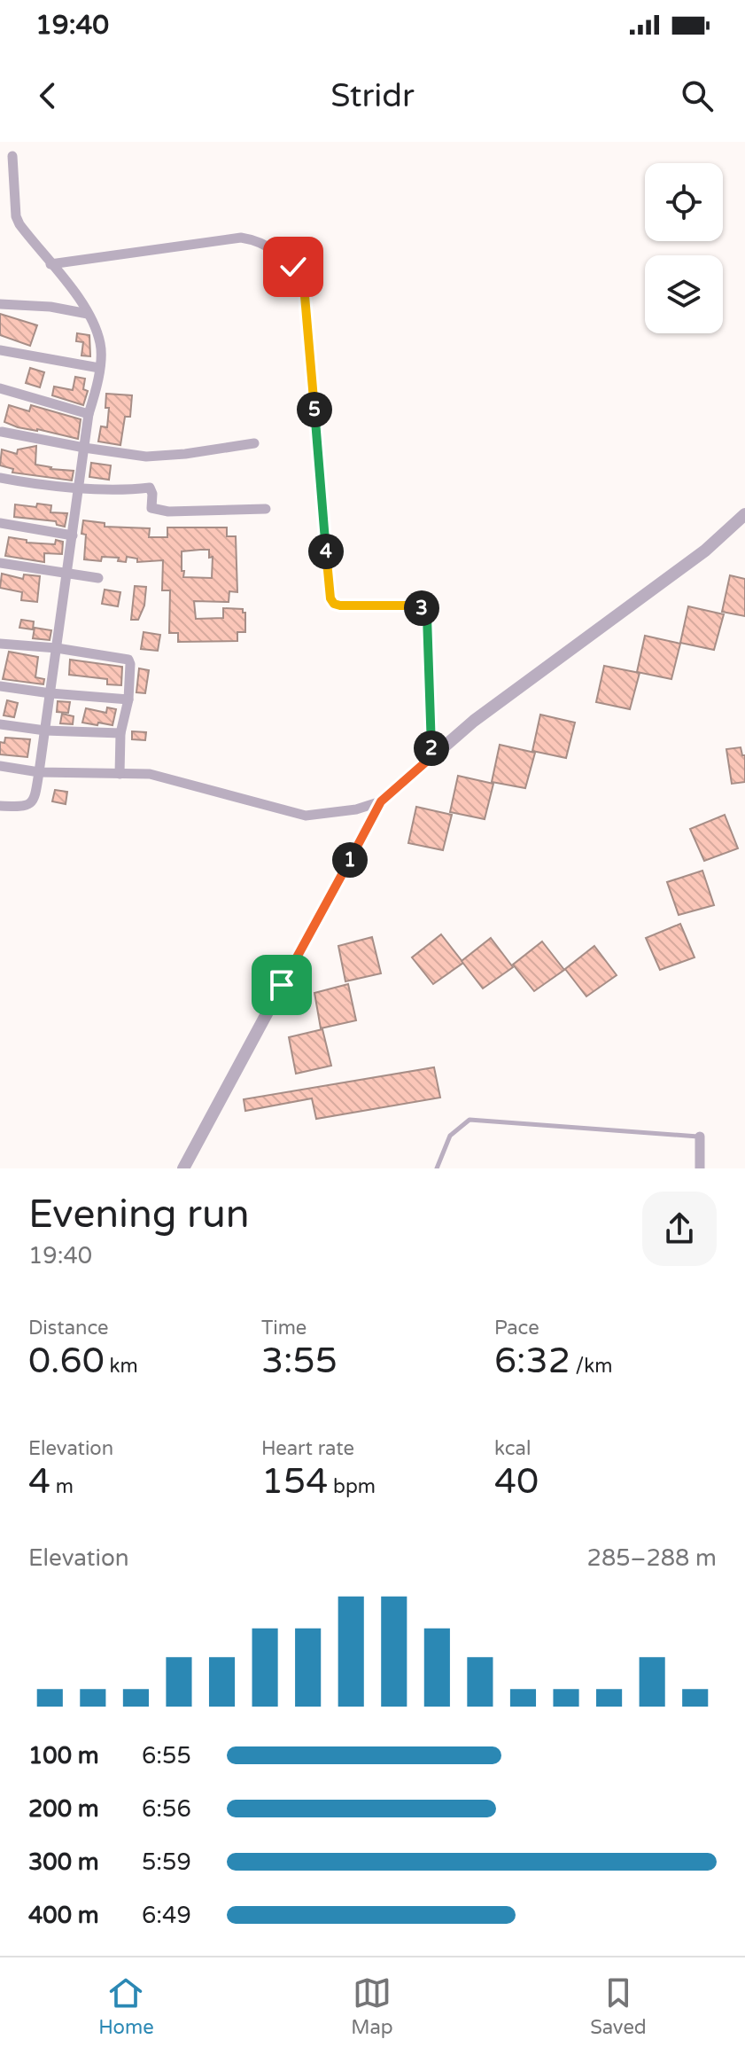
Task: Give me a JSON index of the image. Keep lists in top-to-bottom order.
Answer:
{
  "page": {
    "status": "19:40",
    "header": "Stridr",
    "pins": [
      "5",
      "4",
      "3",
      "2",
      "1"
    ],
    "heading": ["Evening run", "19:40"],
    "stats": [
      ["Distance", "0.60 km"],
      ["Time", "3:55"],
      ["Pace", "6:32 /km"],
      ["Elevation", "4 m"],
      ["Heart rate", "154 bpm"],
      ["kcal", "40"]
    ],
    "chart": ["Elevation", "285–288 m"],
    "list": [
      {
        "name": "100 m",
        "note": "6:55"
      },
      {
        "name": "200 m",
        "note": "6:56"
      },
      {
        "name": "300 m",
        "note": "5:59"
      },
      {
        "name": "400 m",
        "note": "6:49"
      }
    ],
    "tabs": ["Home", "Map", "Saved"]
  }
}
